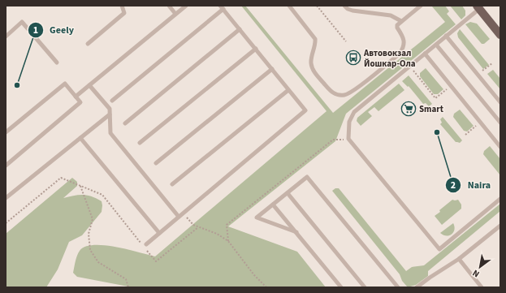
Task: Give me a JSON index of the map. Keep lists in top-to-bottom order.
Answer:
{
  "places": {
    "bus stop": ["Автовокзал Йошкар-Ола"],
    "other": ["Geely", "Naira"],
    "supermarket": ["Smart"]
  },
  "north": "bottom left"
}
